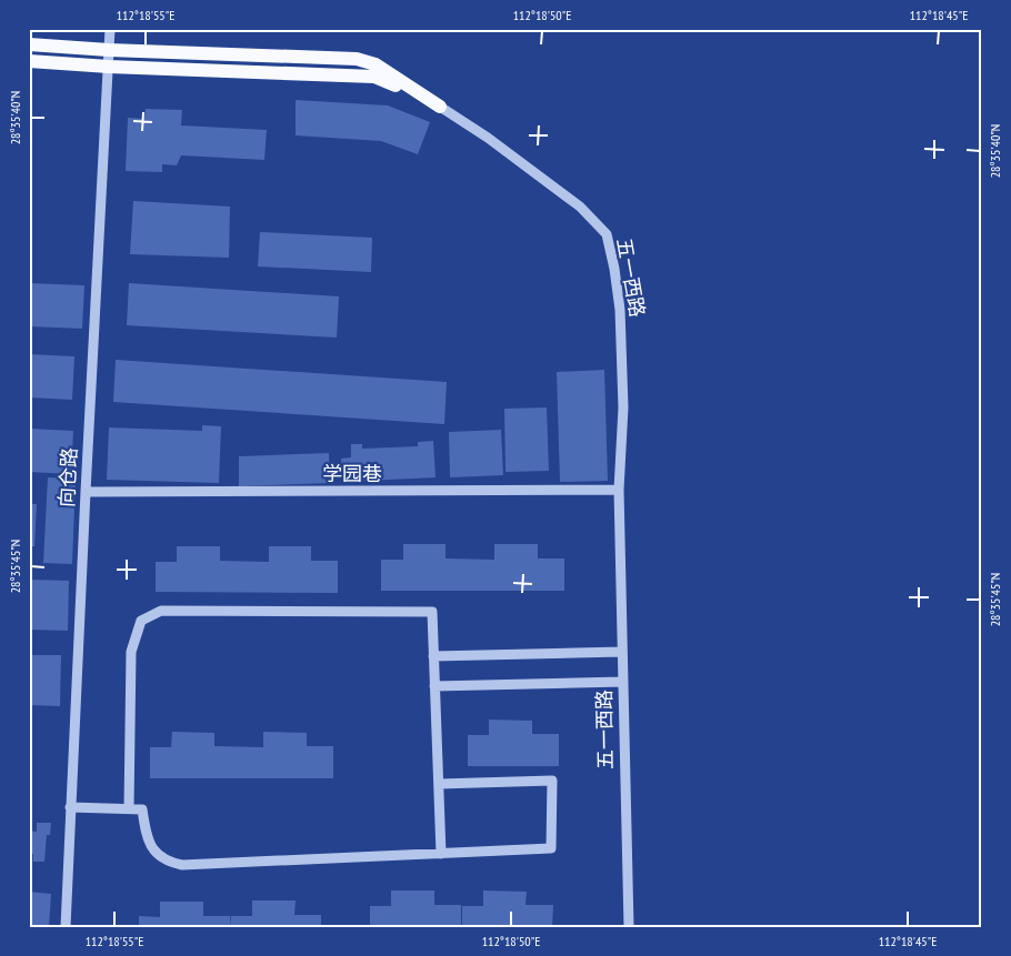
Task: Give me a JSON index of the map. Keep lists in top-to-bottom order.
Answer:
{
  "streets": {
    "main road": ["五一西路"],
    "street": ["学园巷", "向仓路"]
  },
  "crossings": [
    ["五一西路", "学园巷"],
    ["五一西路", "向仓路"],
    ["学园巷", "向仓路"]
  ],
  "coordinates": [
    "112°18'55\"E",
    "112°18'50\"E",
    "112°18'45\"E",
    "28°35'40\"N",
    "28°35'45\"N"
  ]
}
